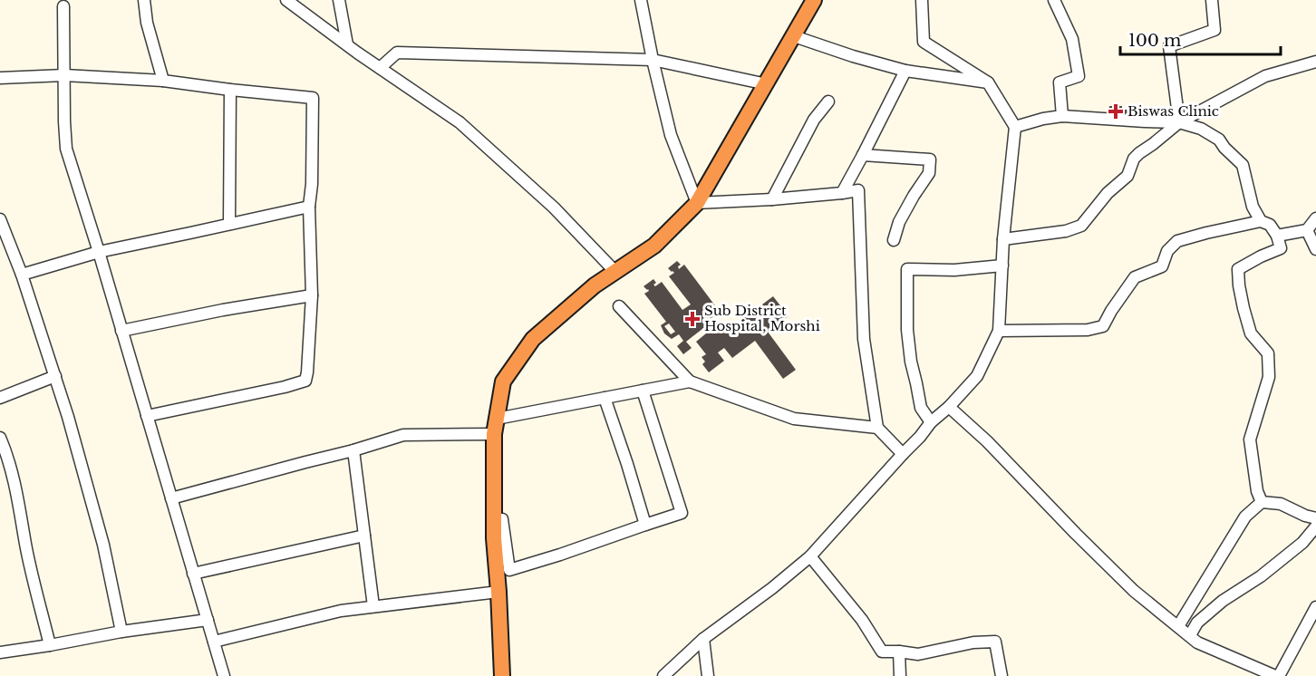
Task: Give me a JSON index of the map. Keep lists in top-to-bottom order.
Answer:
{
  "places": {
    "health": ["Biswas Clinic", "Sub District Hospital, Morshi"]
  },
  "scale_bar": "100 m"
}
